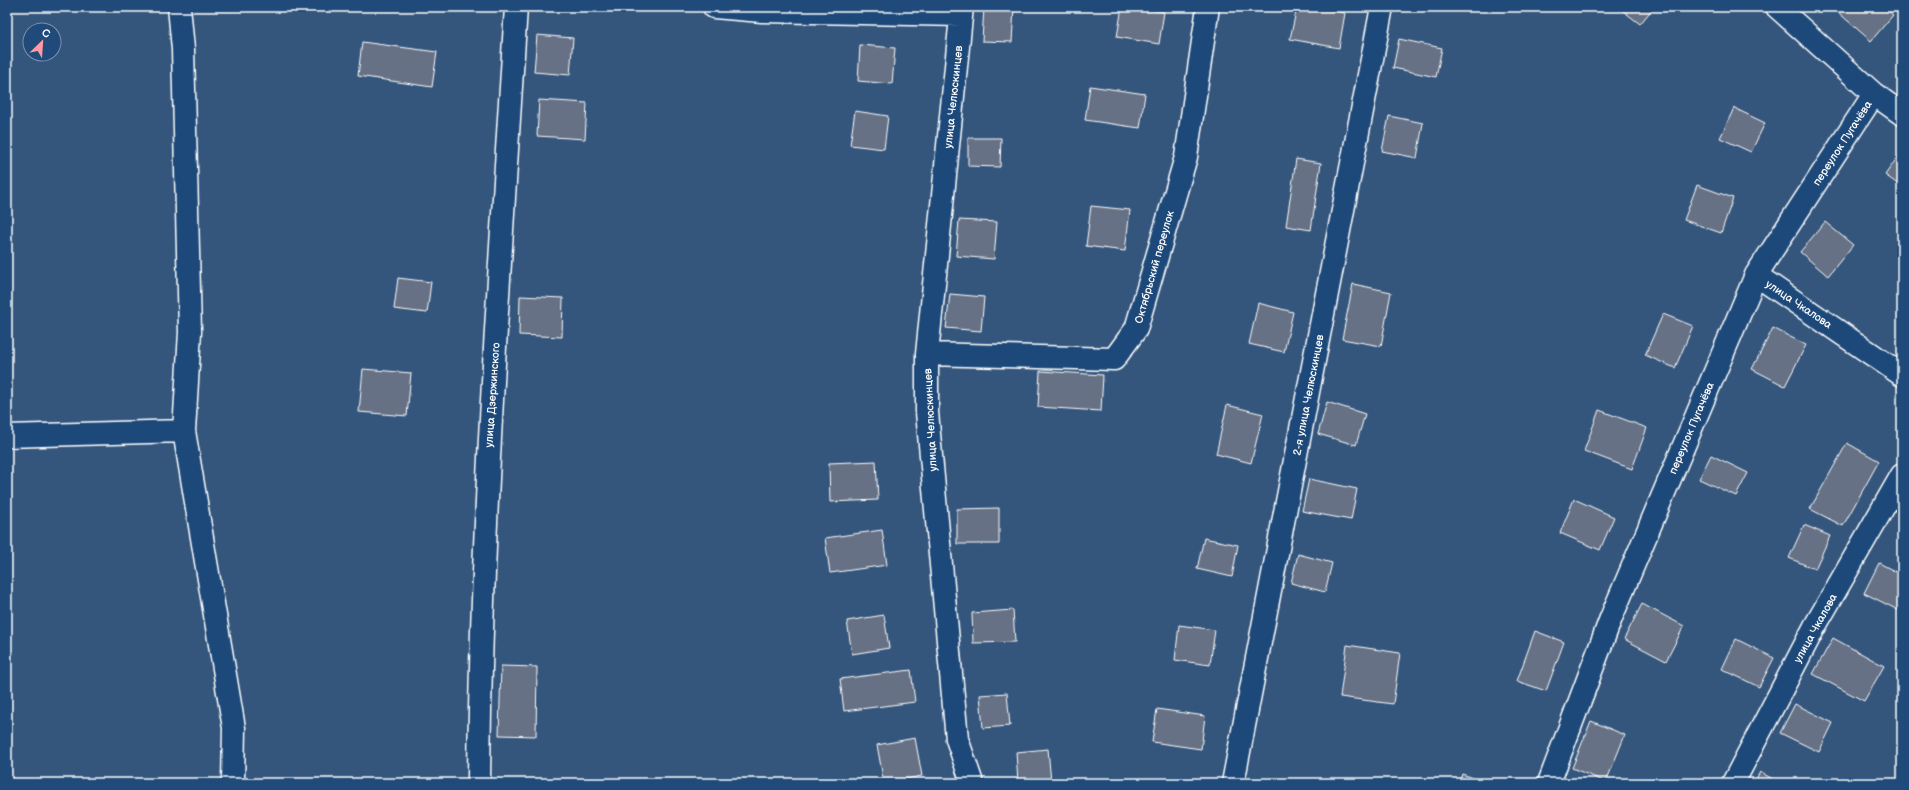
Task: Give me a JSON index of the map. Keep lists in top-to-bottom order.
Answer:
{
  "streets": {
    "street": [
      "улица Челюскинцев",
      "переулок Пугачёва",
      "Октябрьский переулок",
      "улица Чкалова",
      "улица Дзержинского",
      "2-я улица Челюскинцев"
    ]
  },
  "crossings": [
    ["улица Челюскинцев", "Октябрьский переулок"],
    ["переулок Пугачёва", "улица Чкалова"]
  ],
  "north": "top right"
}
